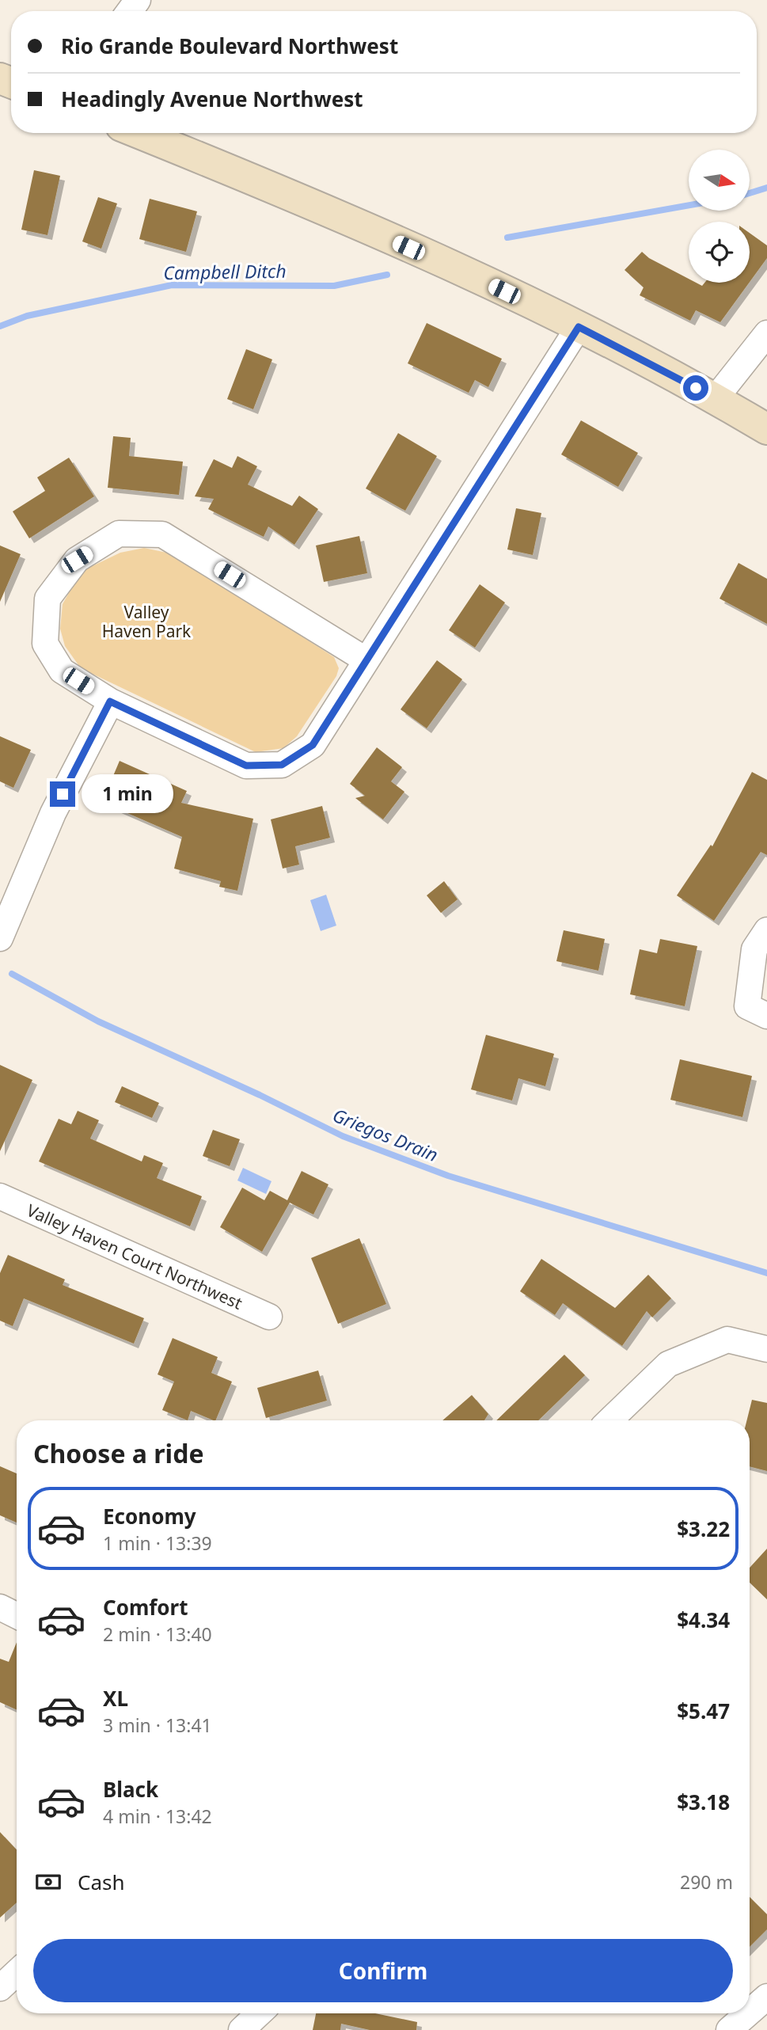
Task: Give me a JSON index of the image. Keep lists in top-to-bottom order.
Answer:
{
  "streets": {
    "street": ["Valley Haven Court Northwest"]
  },
  "water": ["Campbell Ditch", "Griegos Drain"],
  "parks": ["Valley Haven Park"],
  "north": "right",
  "page": {
    "banner": ["Rio Grande Boulevard Northwest", "Headingly Avenue Northwest"],
    "bubble": "1 min",
    "heading": "Choose a ride",
    "list": [
      {
        "name": "Economy",
        "note": "1 min · 13:39",
        "value": "$3.22"
      },
      {
        "name": "Comfort",
        "note": "2 min · 13:40",
        "value": "$4.34"
      },
      {
        "name": "XL",
        "note": "3 min · 13:41",
        "value": "$5.47"
      },
      {
        "name": "Black",
        "note": "4 min · 13:42",
        "value": "$3.18"
      }
    ],
    "pay": ["Cash", "290 m"],
    "buttons": "Confirm"
  }
}
